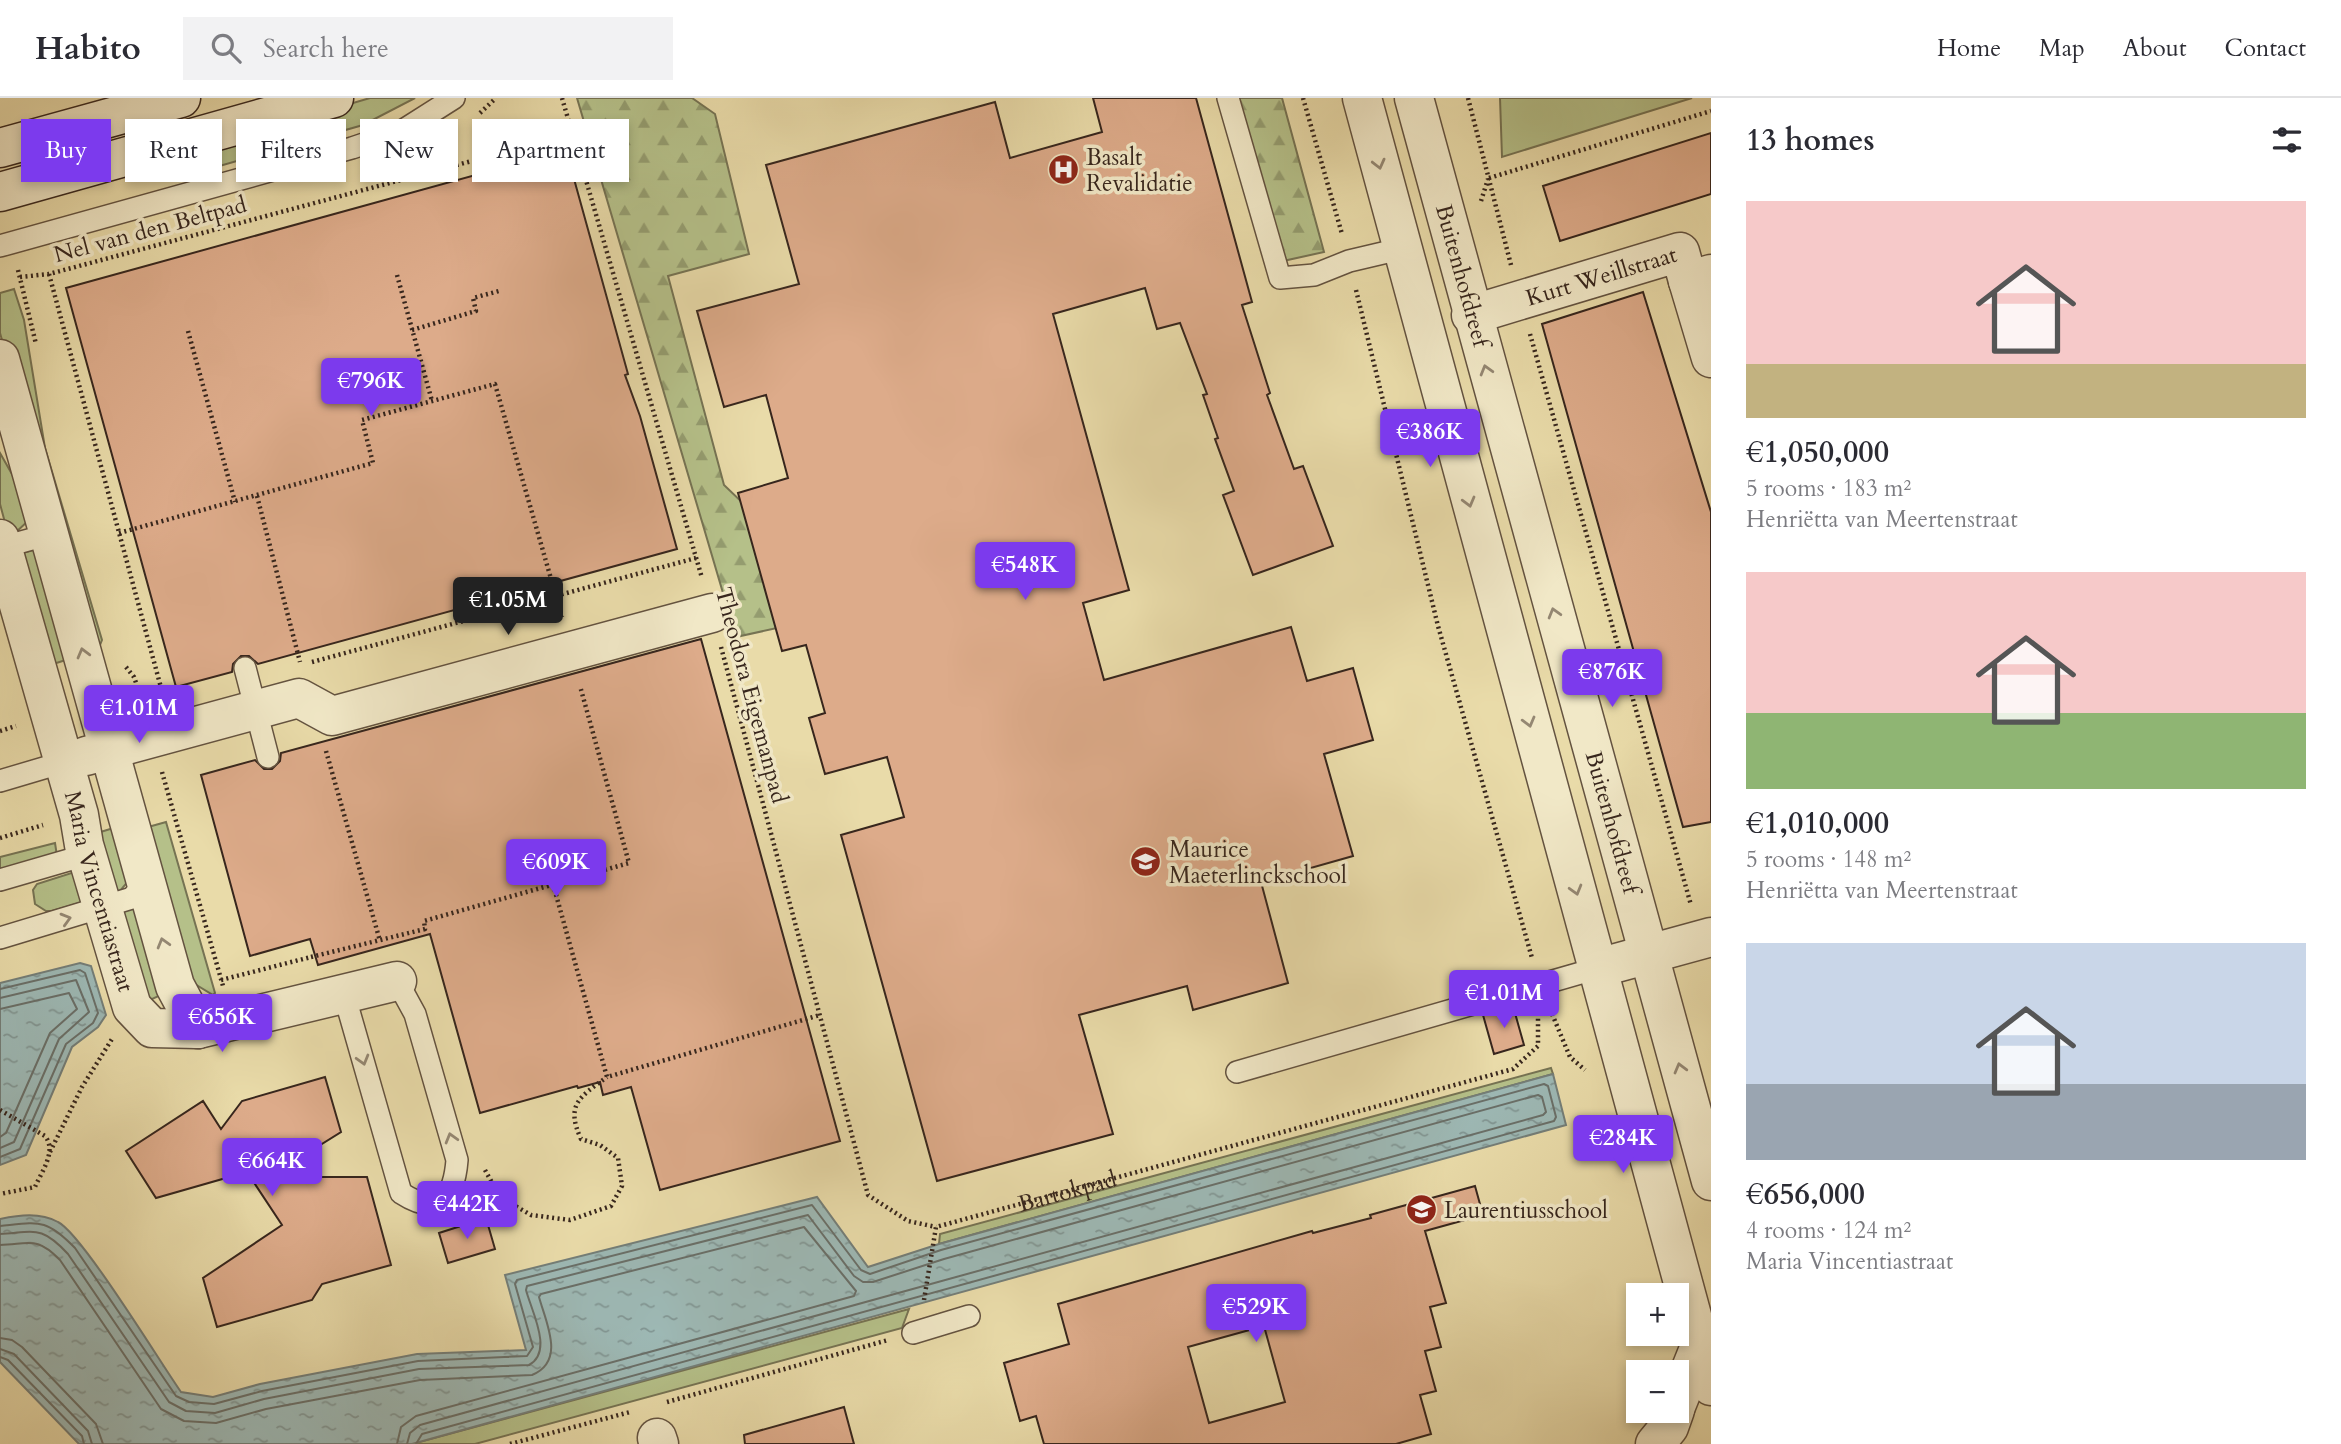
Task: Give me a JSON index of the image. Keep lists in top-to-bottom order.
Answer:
{
  "streets": {
    "street": ["Buitenhofdreef", "Kurt Weillstraat", "Maria Vincentiastraat"],
    "path": ["Nel van den Beltpad", "Theodora Eigemanpad", "Bartokpad"]
  },
  "crossings": [
    ["Buitenhofdreef", "Kurt Weillstraat"],
    ["Theodora Eigemanpad", "Bartokpad"]
  ],
  "places": {
    "hospital": ["Basalt Revalidatie"],
    "school or university": ["Maurice Maeterlinckschool", "Laurentiusschool"]
  },
  "page": {
    "header": "Habito",
    "search": "Search here",
    "nav": [
      "Home",
      "Map",
      "About",
      "Contact"
    ],
    "heading": "13 homes",
    "chip": [
      "Buy",
      "Rent",
      "Filters",
      "New",
      "Apartment"
    ],
    "list": [
      {
        "name": "€1,050,000",
        "note": "5 rooms · 183 m² · Henriëtta van Meertenstraat"
      },
      {
        "name": "€1,010,000",
        "note": "5 rooms · 148 m² · Henriëtta van Meertenstraat"
      },
      {
        "name": "€656,000",
        "note": "4 rooms · 124 m² · Maria Vincentiastraat"
      }
    ],
    "price": [
      "€796K",
      "€386K",
      "€548K",
      "€1.05M",
      "€876K",
      "€1.01M",
      "€609K",
      "€1.01M",
      "€656K",
      "€284K",
      "€664K",
      "€442K",
      "€529K"
    ],
    "map_buttons": ["+", "−"]
  }
}
